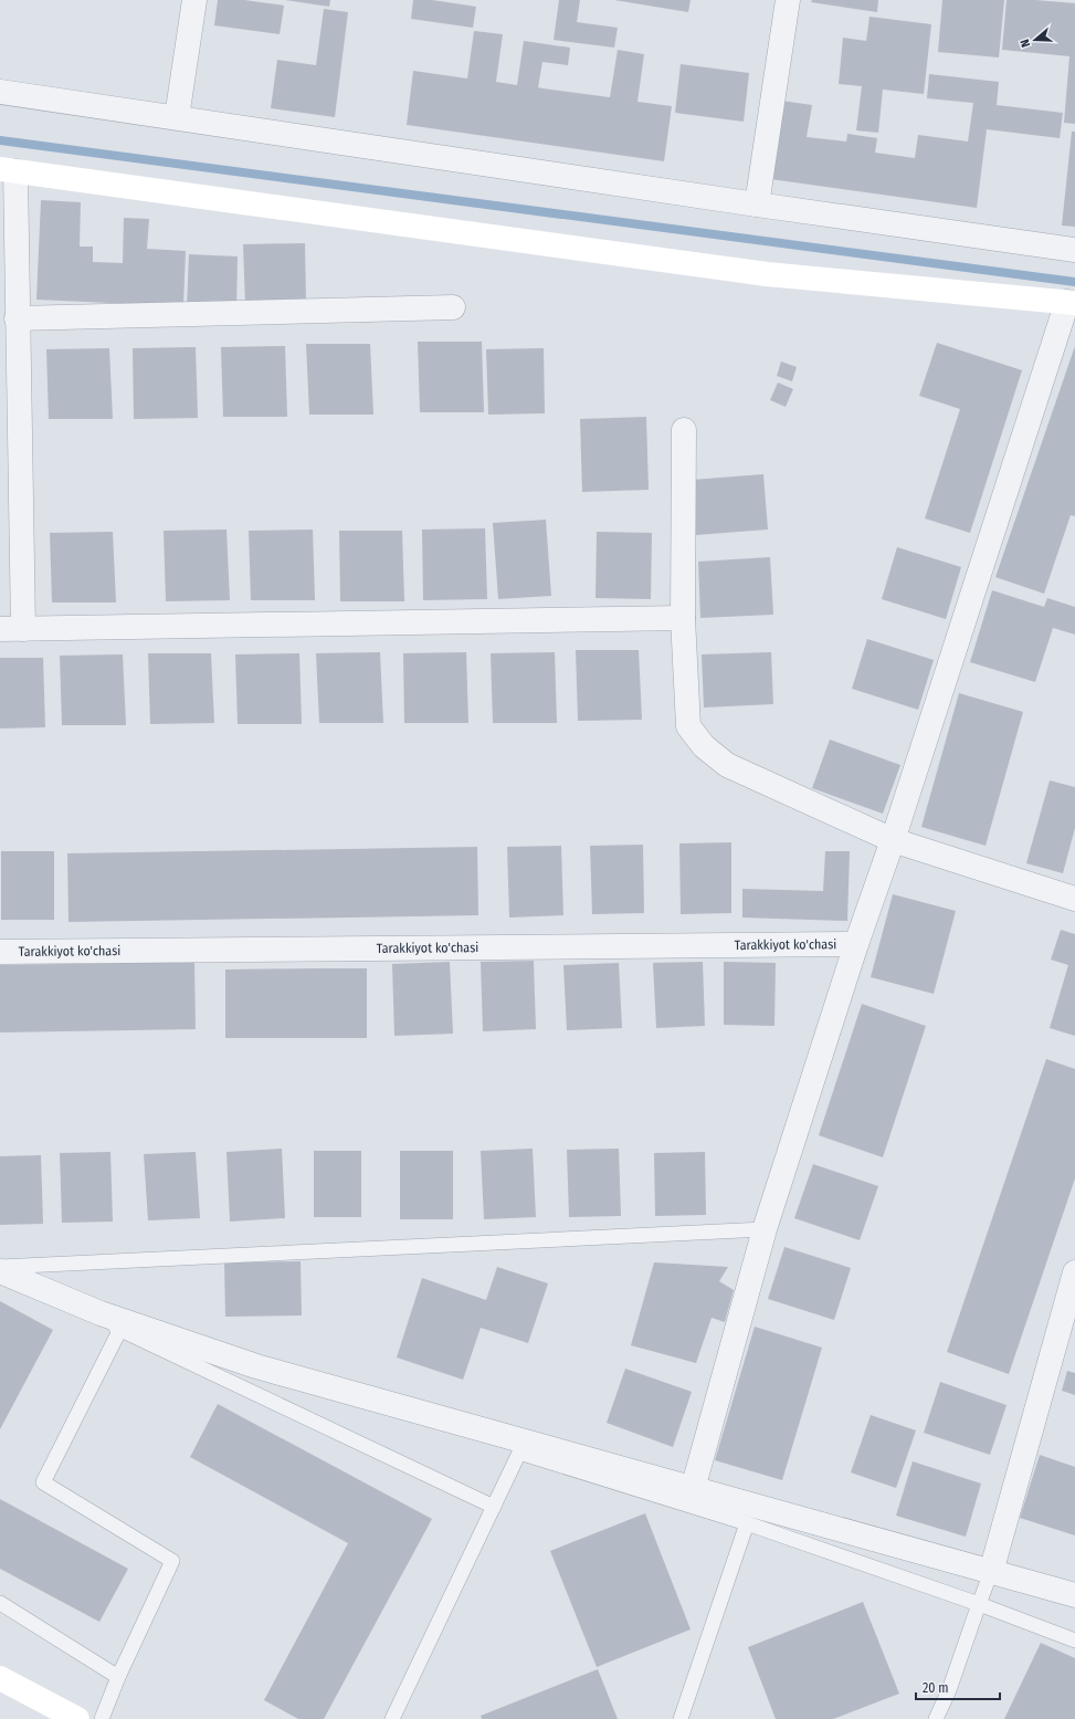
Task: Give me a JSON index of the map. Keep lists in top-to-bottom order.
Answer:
{
  "streets": {
    "street": ["Tarakkiyot ko'chasi"]
  },
  "scale_bar": "20 m",
  "north": "left"
}
